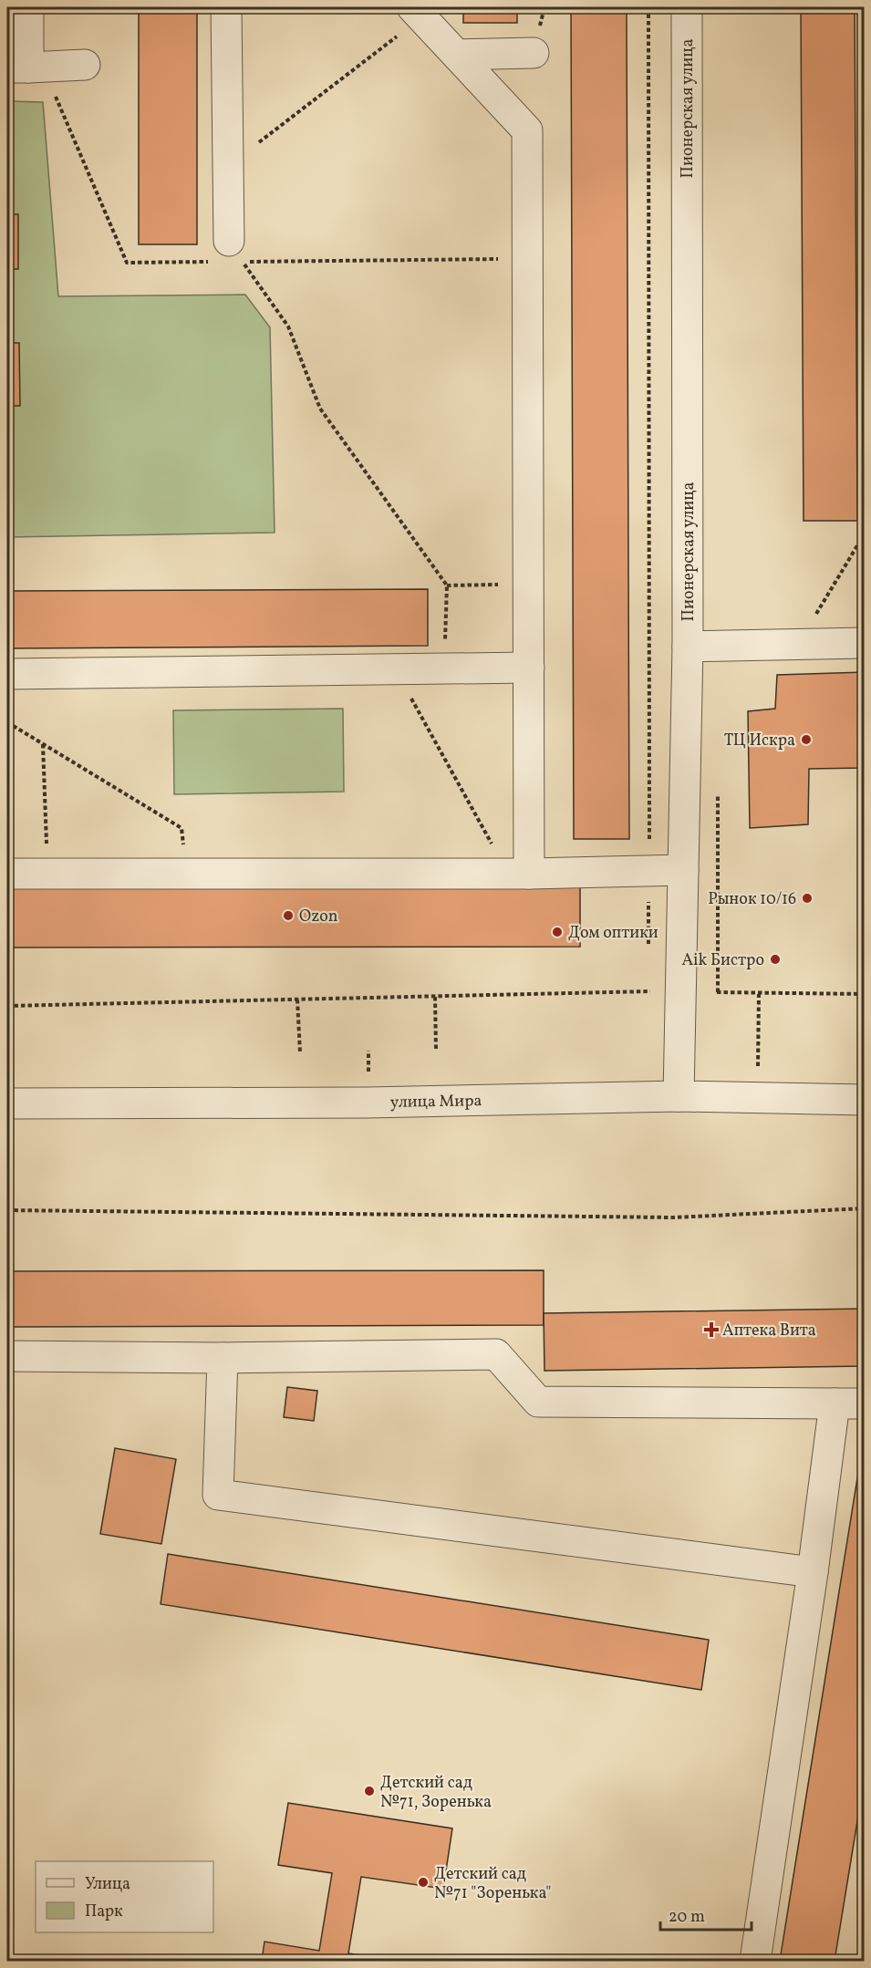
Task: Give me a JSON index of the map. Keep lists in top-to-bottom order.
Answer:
{
  "streets": {
    "street": ["Пионерская улица", "улица Мира"]
  },
  "crossings": [
    ["Пионерская улица", "улица Мира"]
  ],
  "places": {
    "other": [
      "ТЦ Искра",
      "Рынок 10/16",
      "Ozon",
      "Дом оптики",
      "Aik Бистро",
      "Детский сад №71, Зоренька",
      "Детский сад №71 \"Зоренька\""
    ],
    "health": ["Аптека Вита"]
  },
  "legend": ["Улица", "Парк"],
  "scale_bar": "20 m"
}
